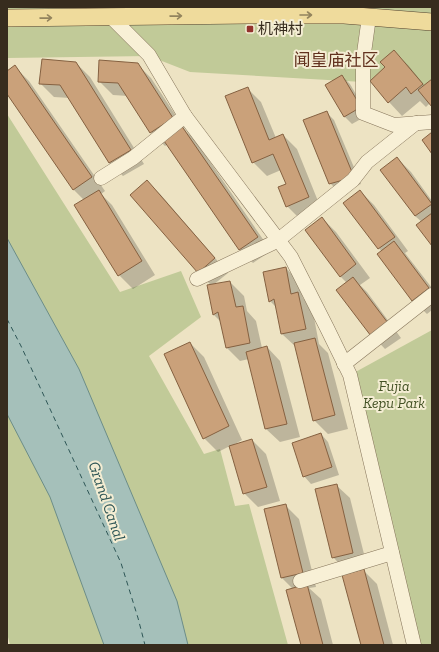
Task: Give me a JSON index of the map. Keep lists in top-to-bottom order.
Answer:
{
  "districts": ["闻皇庙社区"],
  "water": ["Grand Canal"],
  "parks": ["Fujia Kepu Park"],
  "places": {
    "transit": ["机神村"]
  }
}
